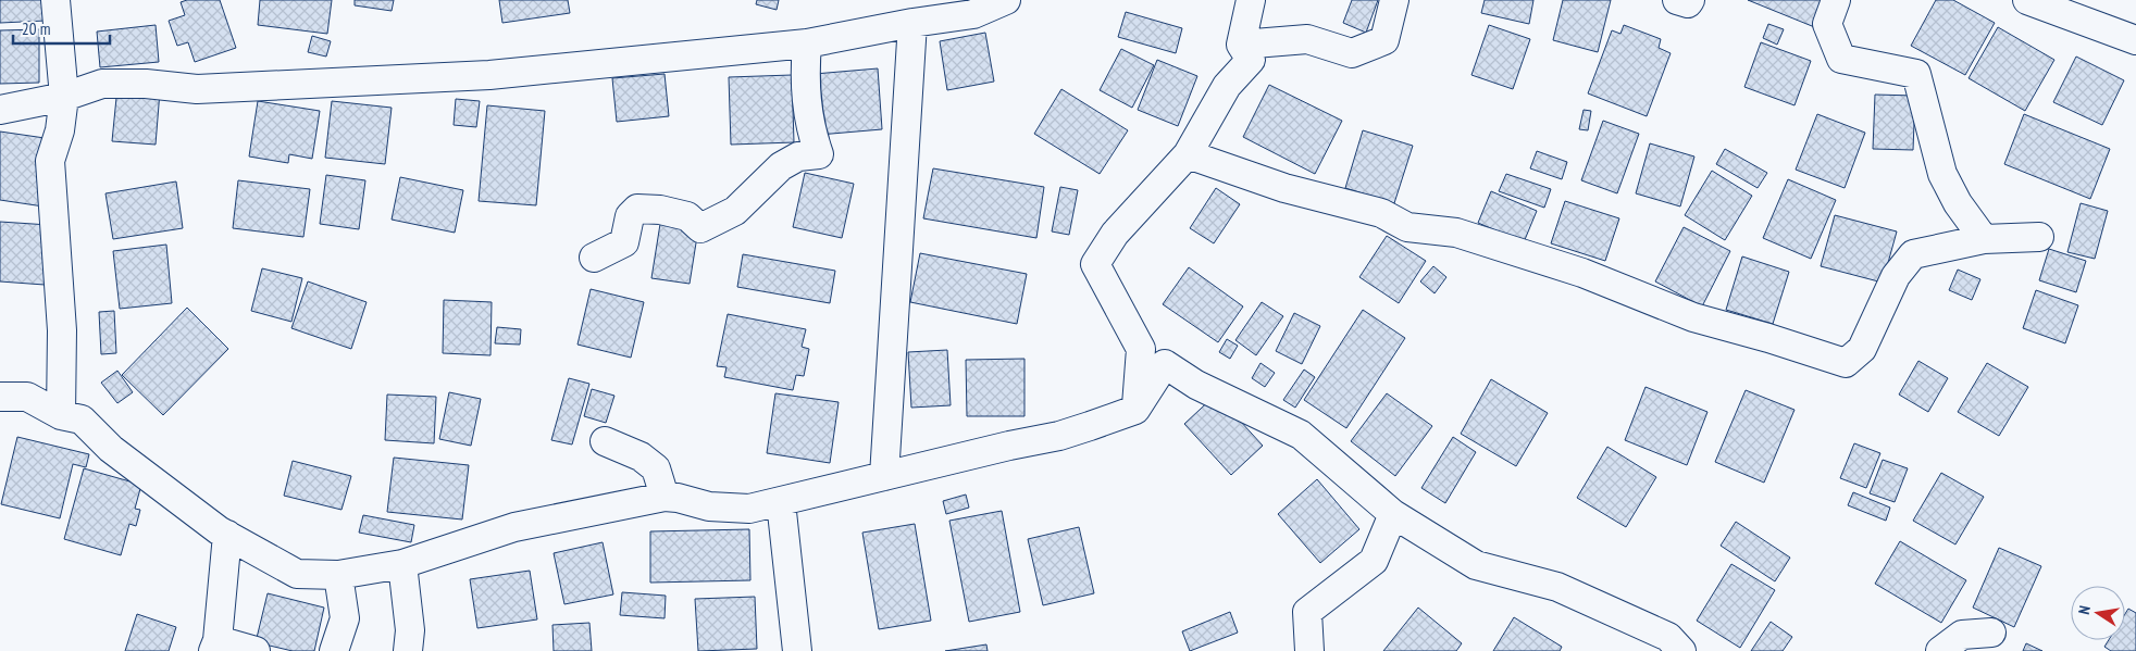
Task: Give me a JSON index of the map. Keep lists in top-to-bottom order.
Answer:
{
  "scale_bar": "20 m",
  "north": "left"
}
